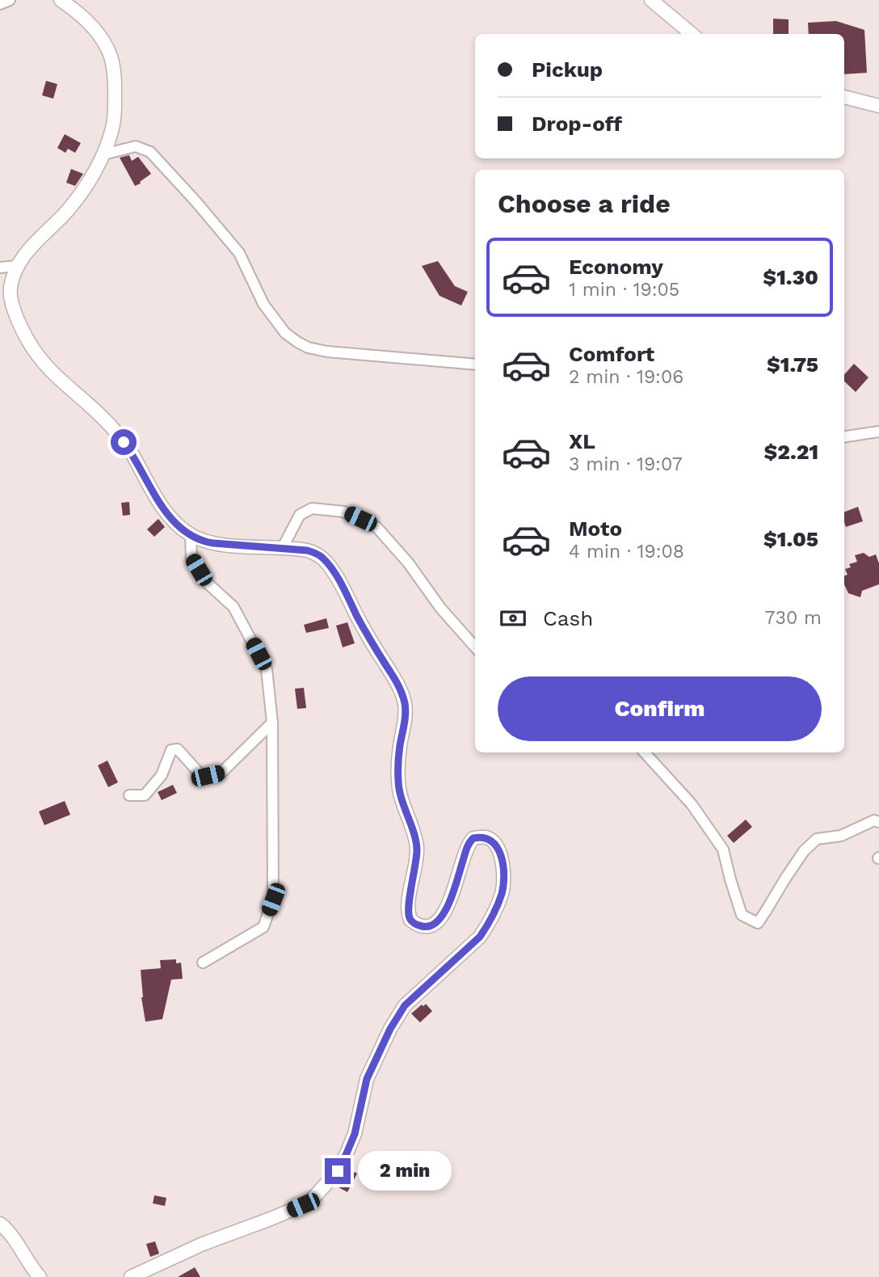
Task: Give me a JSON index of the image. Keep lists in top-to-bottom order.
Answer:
{
  "page": {
    "banner": ["Pickup", "Drop-off"],
    "heading": "Choose a ride",
    "list": [
      {
        "name": "Economy",
        "note": "1 min · 19:05",
        "value": "$1.30"
      },
      {
        "name": "Comfort",
        "note": "2 min · 19:06",
        "value": "$1.75"
      },
      {
        "name": "XL",
        "note": "3 min · 19:07",
        "value": "$2.21"
      },
      {
        "name": "Moto",
        "note": "4 min · 19:08",
        "value": "$1.05"
      }
    ],
    "pay": ["Cash", "730 m"],
    "buttons": "Confirm",
    "bubble": "2 min"
  }
}
